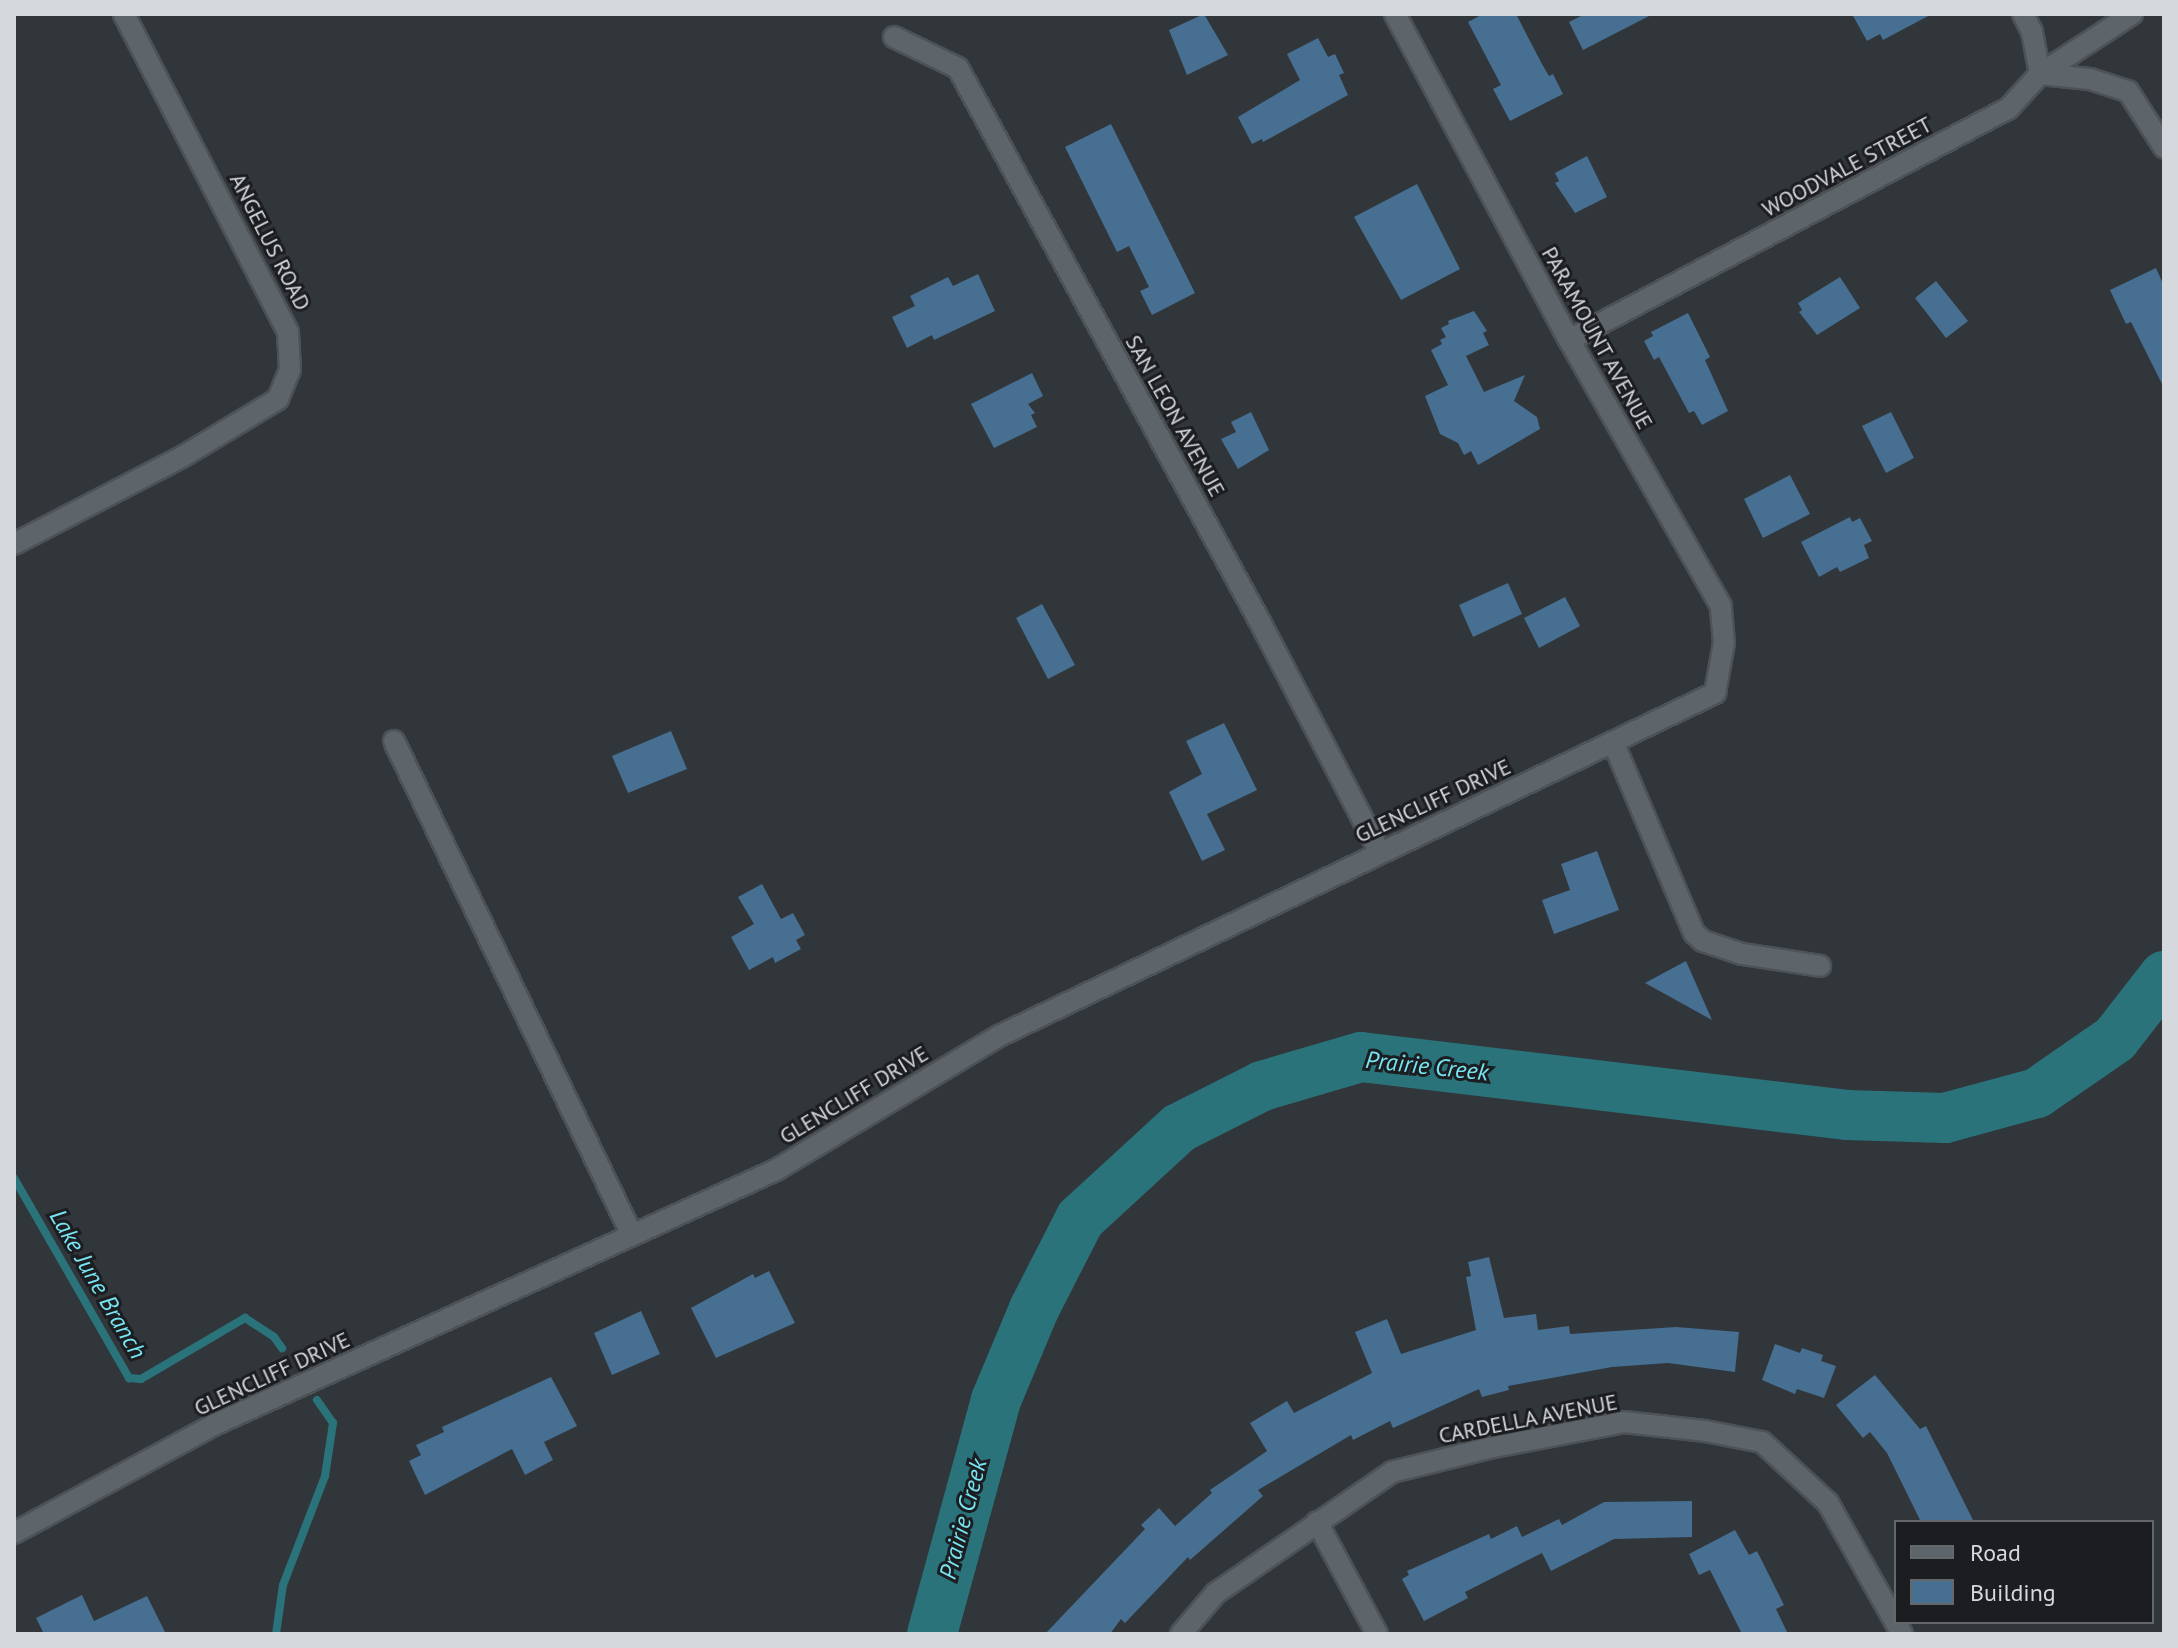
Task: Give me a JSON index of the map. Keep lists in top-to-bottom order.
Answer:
{
  "streets": {
    "street": [
      "WOODVALE STREET",
      "ANGELUS ROAD",
      "PARAMOUNT AVENUE",
      "SAN LEON AVENUE",
      "GLENCLIFF DRIVE",
      "CARDELLA AVENUE"
    ]
  },
  "crossings": [
    ["WOODVALE STREET", "PARAMOUNT AVENUE"],
    ["PARAMOUNT AVENUE", "GLENCLIFF DRIVE"],
    ["SAN LEON AVENUE", "GLENCLIFF DRIVE"]
  ],
  "water": ["Prairie Creek", "Lake June Branch"],
  "legend": ["Road", "Building"]
}
